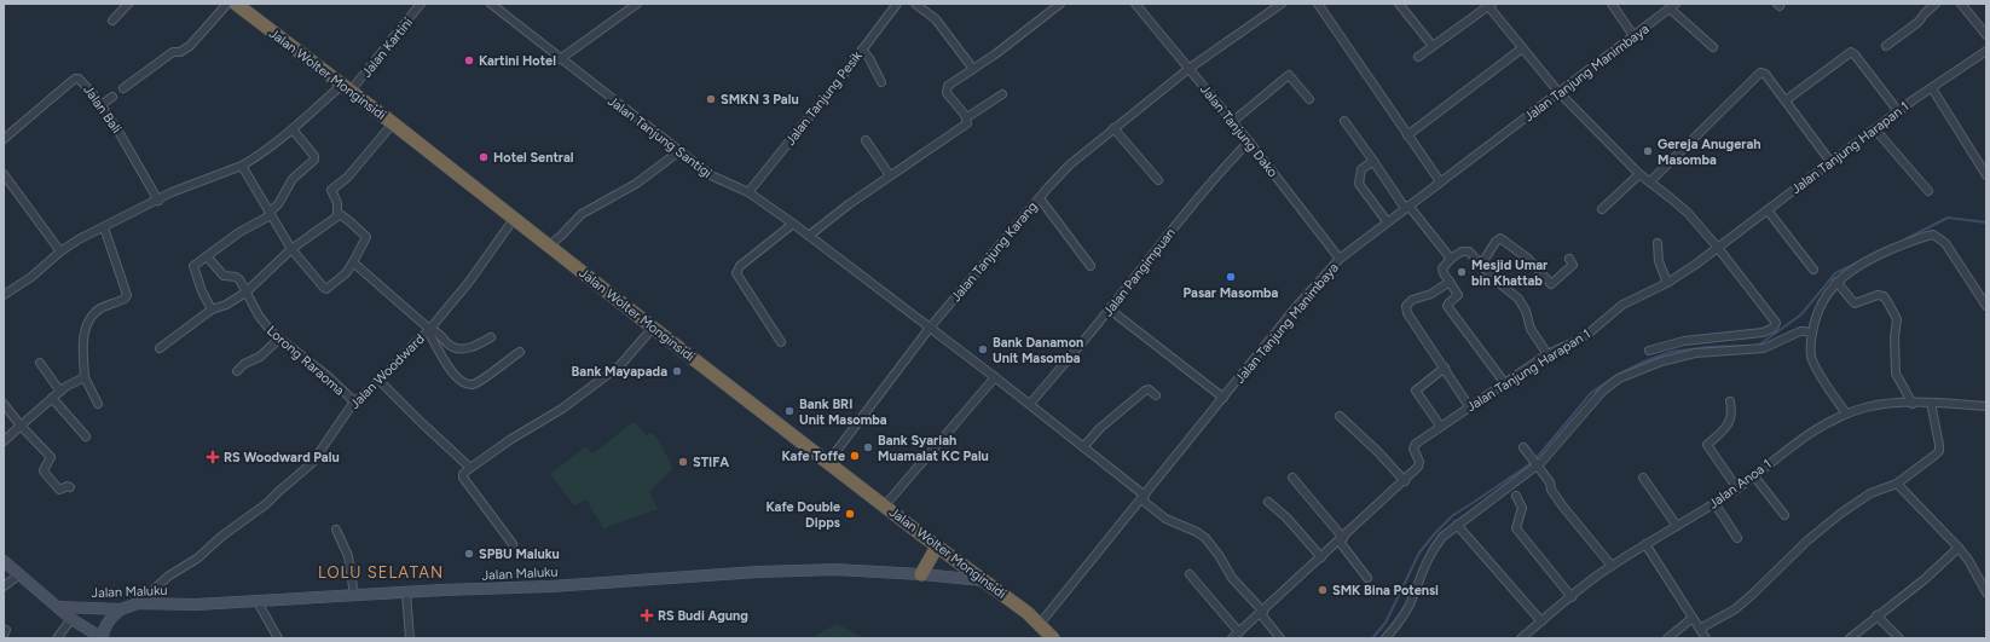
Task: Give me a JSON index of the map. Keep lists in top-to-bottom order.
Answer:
{
  "streets": {
    "highway": ["Jalan Wolter Monginsidi"],
    "main road": ["Jalan Maluku"],
    "street": [
      "Jalan Kartini",
      "Jalan Tanjung Manimbaya",
      "Jalan Tanjung Pesik",
      "Jalan Bali",
      "Jalan Tanjung Dako",
      "Jalan Tanjung Santigi",
      "Jalan Tanjung Harapan 1",
      "Jalan Tanjung Karang",
      "Jalan Pangimpuan",
      "Lorong Raraoma",
      "Jalan Woodward",
      "Jalan Anoa 1"
    ]
  },
  "crossings": [
    ["Jalan Kartini", "Jalan Wolter Monginsidi"],
    ["Jalan Tanjung Manimbaya", "Jalan Wolter Monginsidi"],
    ["Jalan Tanjung Manimbaya", "Jalan Tanjung Dako"],
    ["Jalan Wolter Monginsidi", "Jalan Tanjung Karang"],
    ["Jalan Wolter Monginsidi", "Jalan Woodward"],
    ["Jalan Wolter Monginsidi", "Jalan Maluku"],
    ["Jalan Tanjung Pesik", "Jalan Tanjung Santigi"],
    ["Jalan Tanjung Dako", "Jalan Tanjung Karang"],
    ["Jalan Tanjung Dako", "Jalan Pangimpuan"],
    ["Jalan Tanjung Santigi", "Jalan Tanjung Karang"],
    ["Lorong Raraoma", "Jalan Woodward"],
    ["Jalan Woodward", "Jalan Maluku"]
  ],
  "districts": ["LOLU SELATAN"],
  "places": {
    "other": [
      "Kartini Hotel",
      "SMKN 3 Palu",
      "Gereja Anugerah Masomba",
      "Hotel Sentral",
      "Mesjid Umar bin Khattab",
      "Pasar Masomba",
      "Bank Danamon Unit Masomba",
      "Bank Mayapada",
      "Bank BRI Unit Masomba",
      "Bank Syariah Muamalat KC Palu",
      "Kafe Toffe",
      "STIFA",
      "Kafe Double Dipps",
      "SPBU Maluku",
      "SMK Bina Potensi"
    ],
    "health": ["RS Woodward Palu", "RS Budi Agung"]
  }
}
